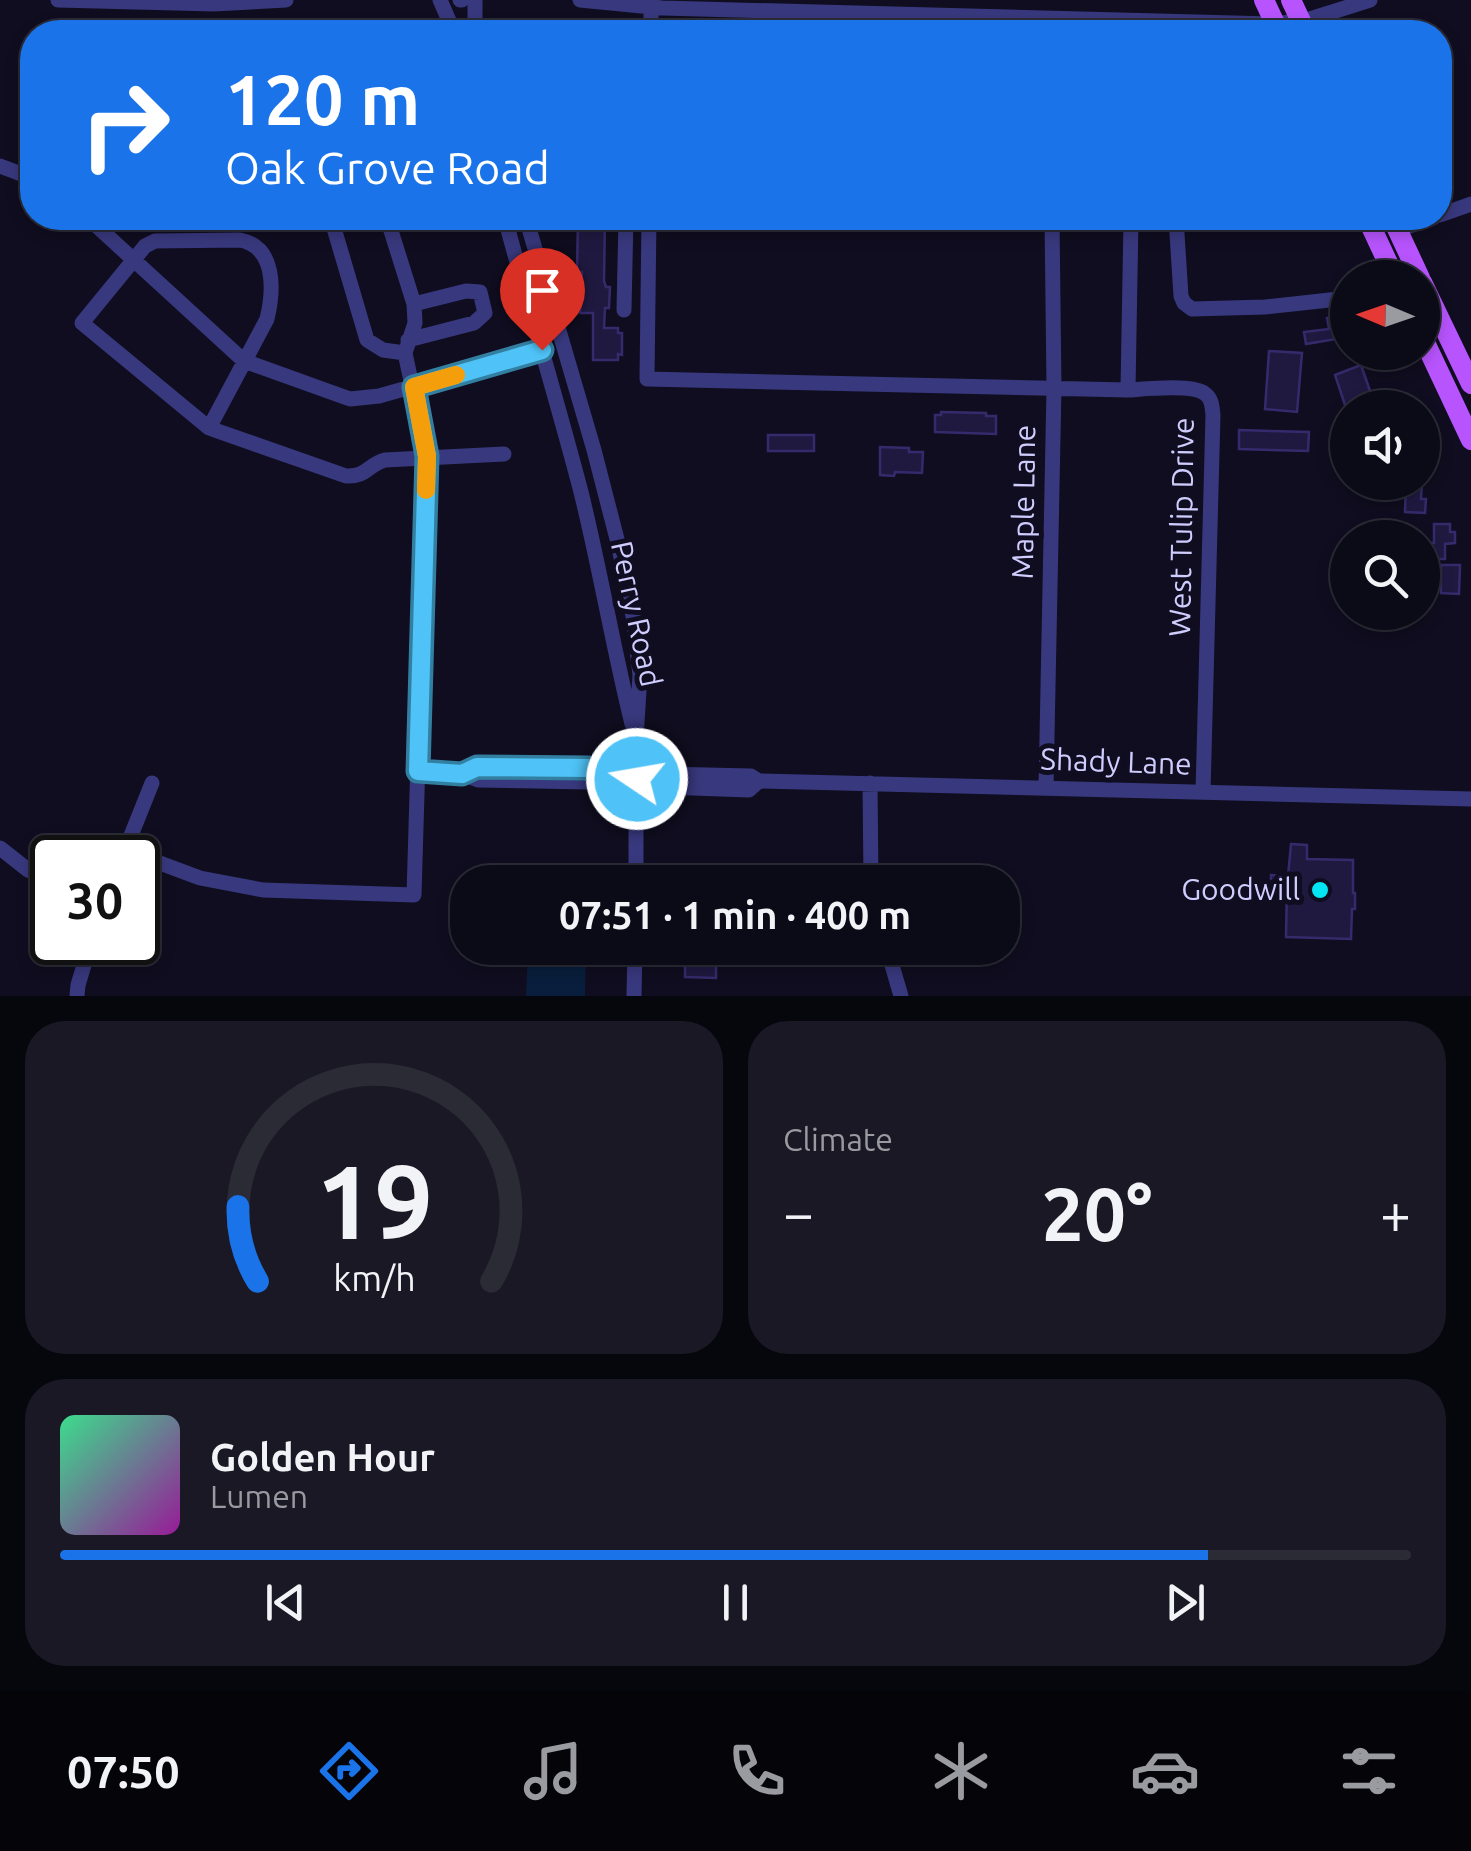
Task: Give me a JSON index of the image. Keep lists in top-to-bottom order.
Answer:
{
  "streets": {
    "street": [
      "Maple Lane",
      "West Tulip Drive",
      "Perry Road",
      "Shady Lane"
    ]
  },
  "crossings": [
    ["Maple Lane", "Shady Lane"],
    ["West Tulip Drive", "Shady Lane"]
  ],
  "places": ["Goodwill"],
  "north": "left",
  "page": {
    "turn": ["120 m", "Oak Grove Road"],
    "limit": "30",
    "trip": "07:51 · 1 min · 400 m",
    "tile": "Climate",
    "heat": ["−", "20°", "+"],
    "song": ["Golden Hour", "Lumen"],
    "tabs": "07:50",
    "gauge": ["19", "km/h"]
  }
}
